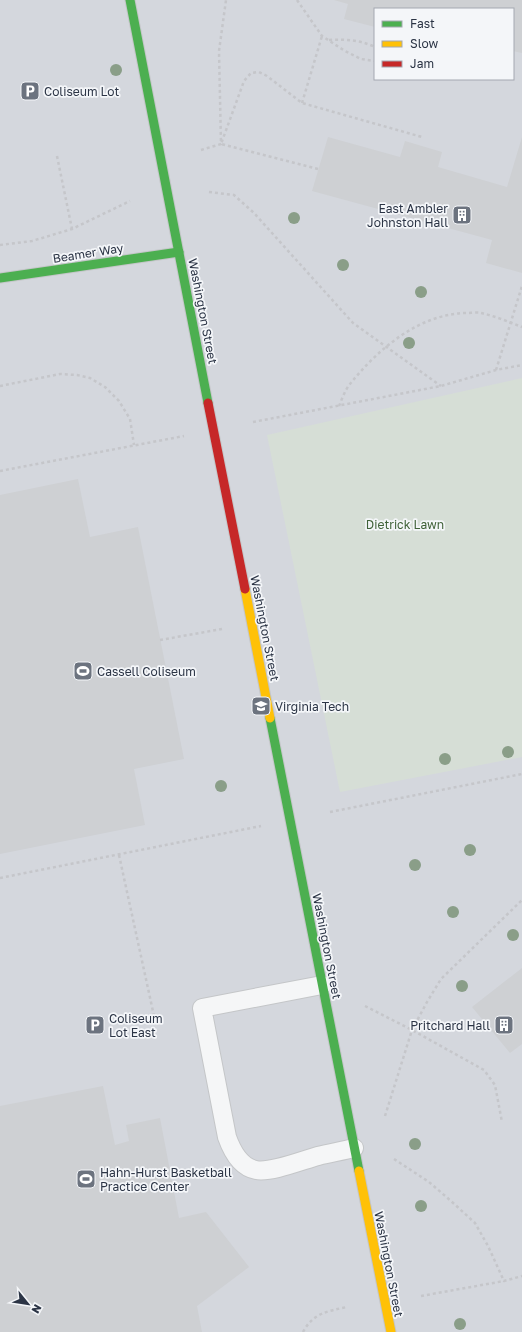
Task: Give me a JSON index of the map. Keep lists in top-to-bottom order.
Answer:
{
  "streets": {
    "main road": ["Beamer Way", "Washington Street"]
  },
  "crossings": [
    ["Beamer Way", "Washington Street"]
  ],
  "parks": ["Dietrick Lawn"],
  "places": {
    "parking": ["Coliseum Lot", "Coliseum Lot East"],
    "building": ["East Ambler Johnston Hall", "Pritchard Hall"],
    "sports": ["Cassell Coliseum", "Hahn-Hurst Basketball Practice Center"],
    "school or university": ["Virginia Tech"]
  },
  "legend": ["Fast", "Slow", "Jam"],
  "north": "bottom right"
}
